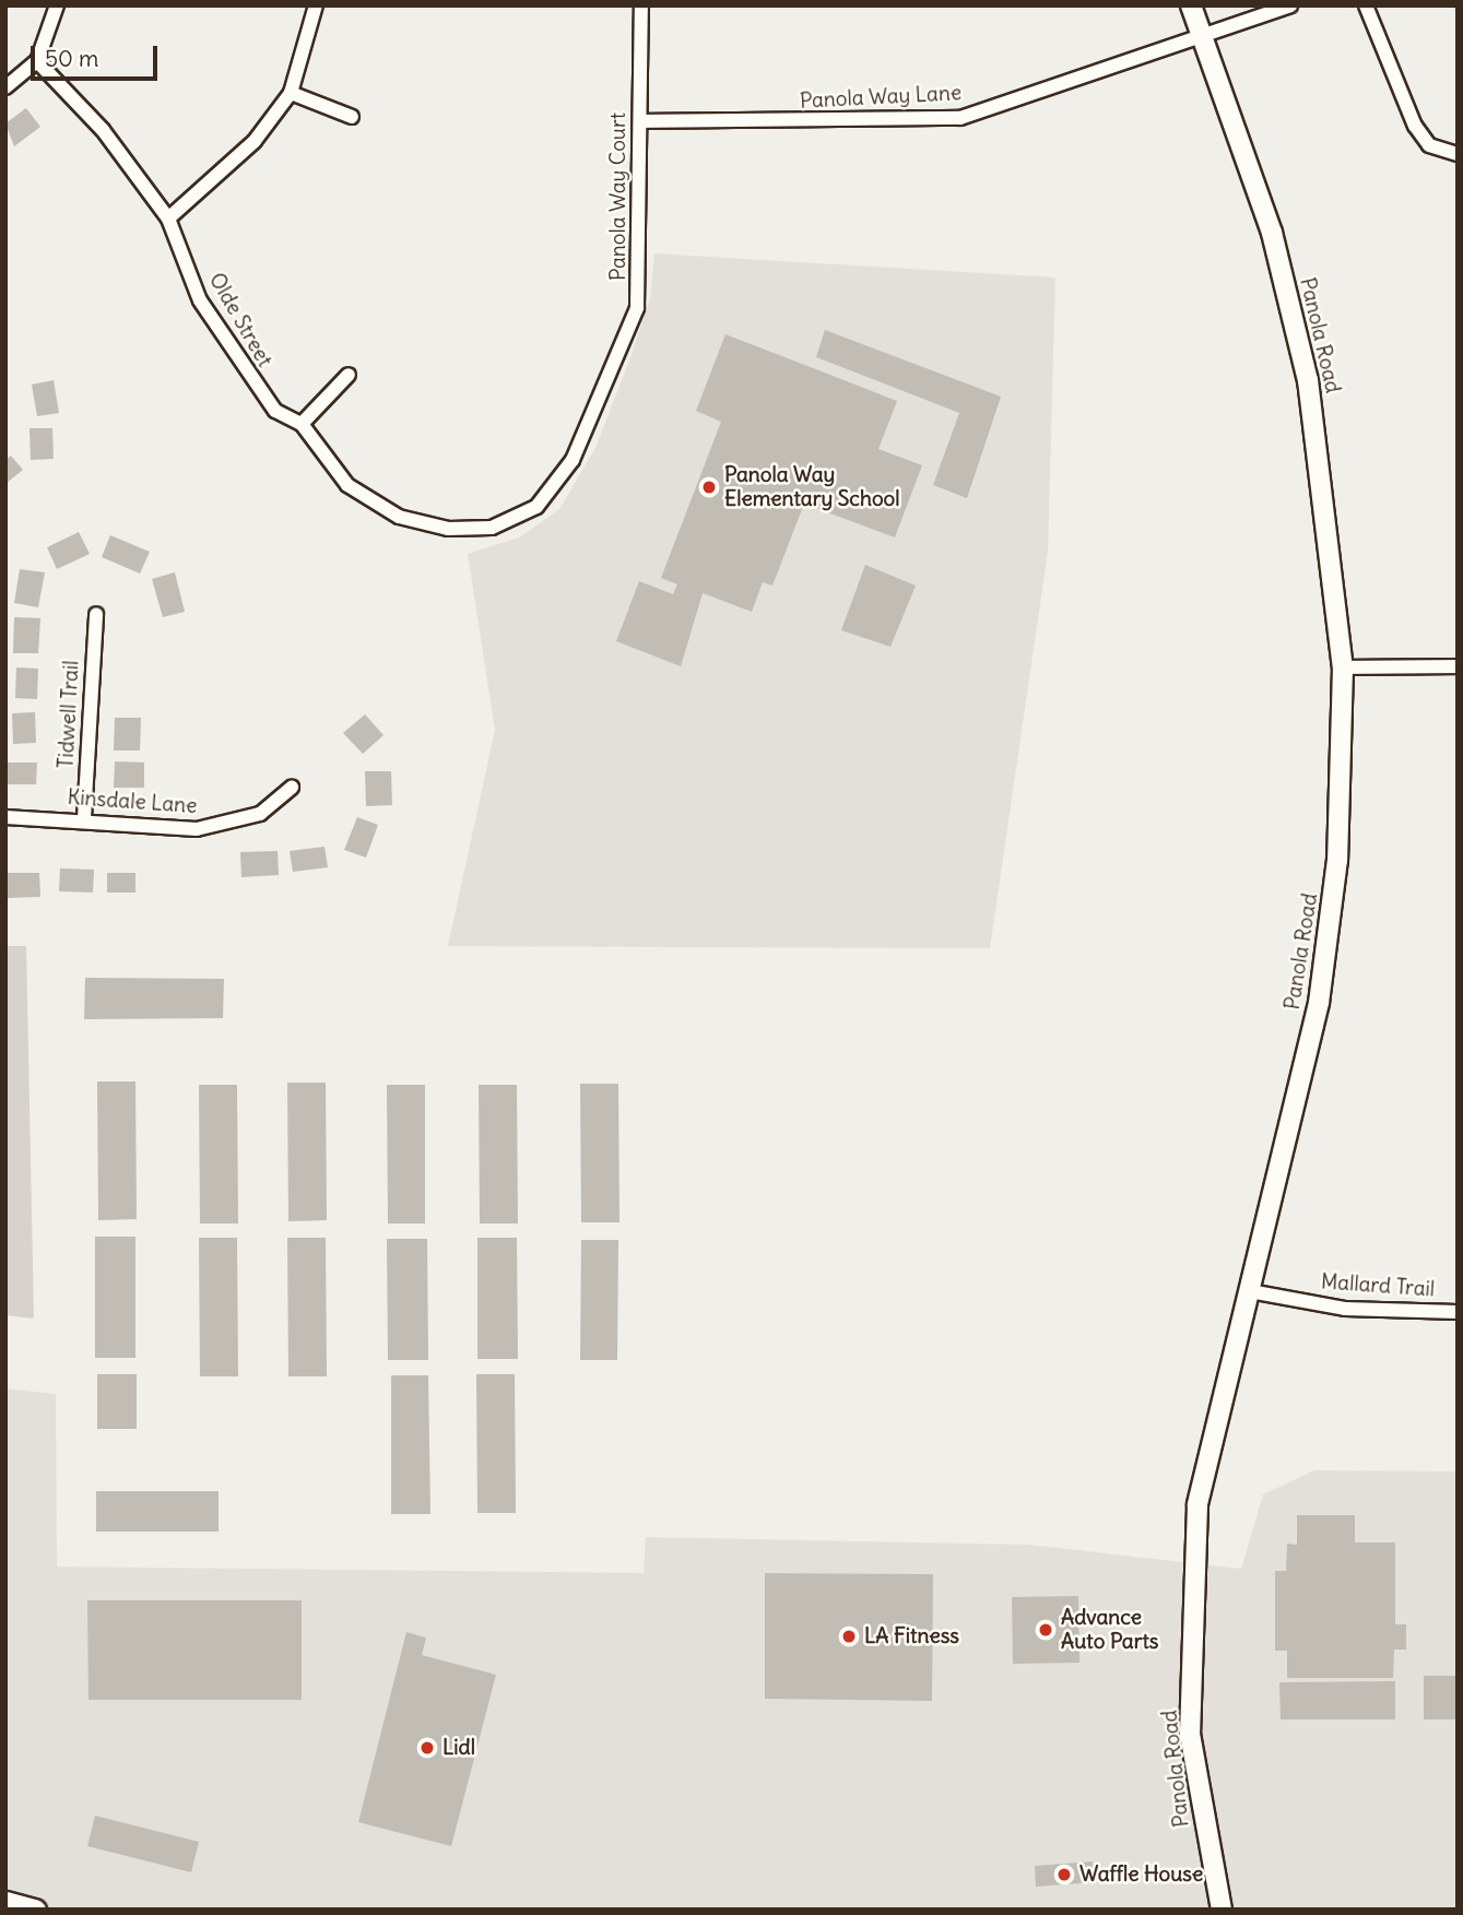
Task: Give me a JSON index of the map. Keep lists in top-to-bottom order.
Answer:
{
  "streets": {
    "main road": ["Panola Road"],
    "street": [
      "Panola Way Lane",
      "Panola Way Court",
      "Olde Street",
      "Tidwell Trail",
      "Kinsdale Lane",
      "Mallard Trail"
    ]
  },
  "crossings": [
    ["Panola Way Lane", "Panola Way Court"],
    ["Panola Way Lane", "Panola Road"],
    ["Panola Way Court", "Olde Street"],
    ["Panola Road", "Mallard Trail"],
    ["Tidwell Trail", "Kinsdale Lane"]
  ],
  "places": [
    "Panola Way Elementary School",
    "Advance Auto Parts",
    "LA Fitness",
    "Lidl",
    "Waffle House"
  ],
  "scale_bar": "50 m"
}
